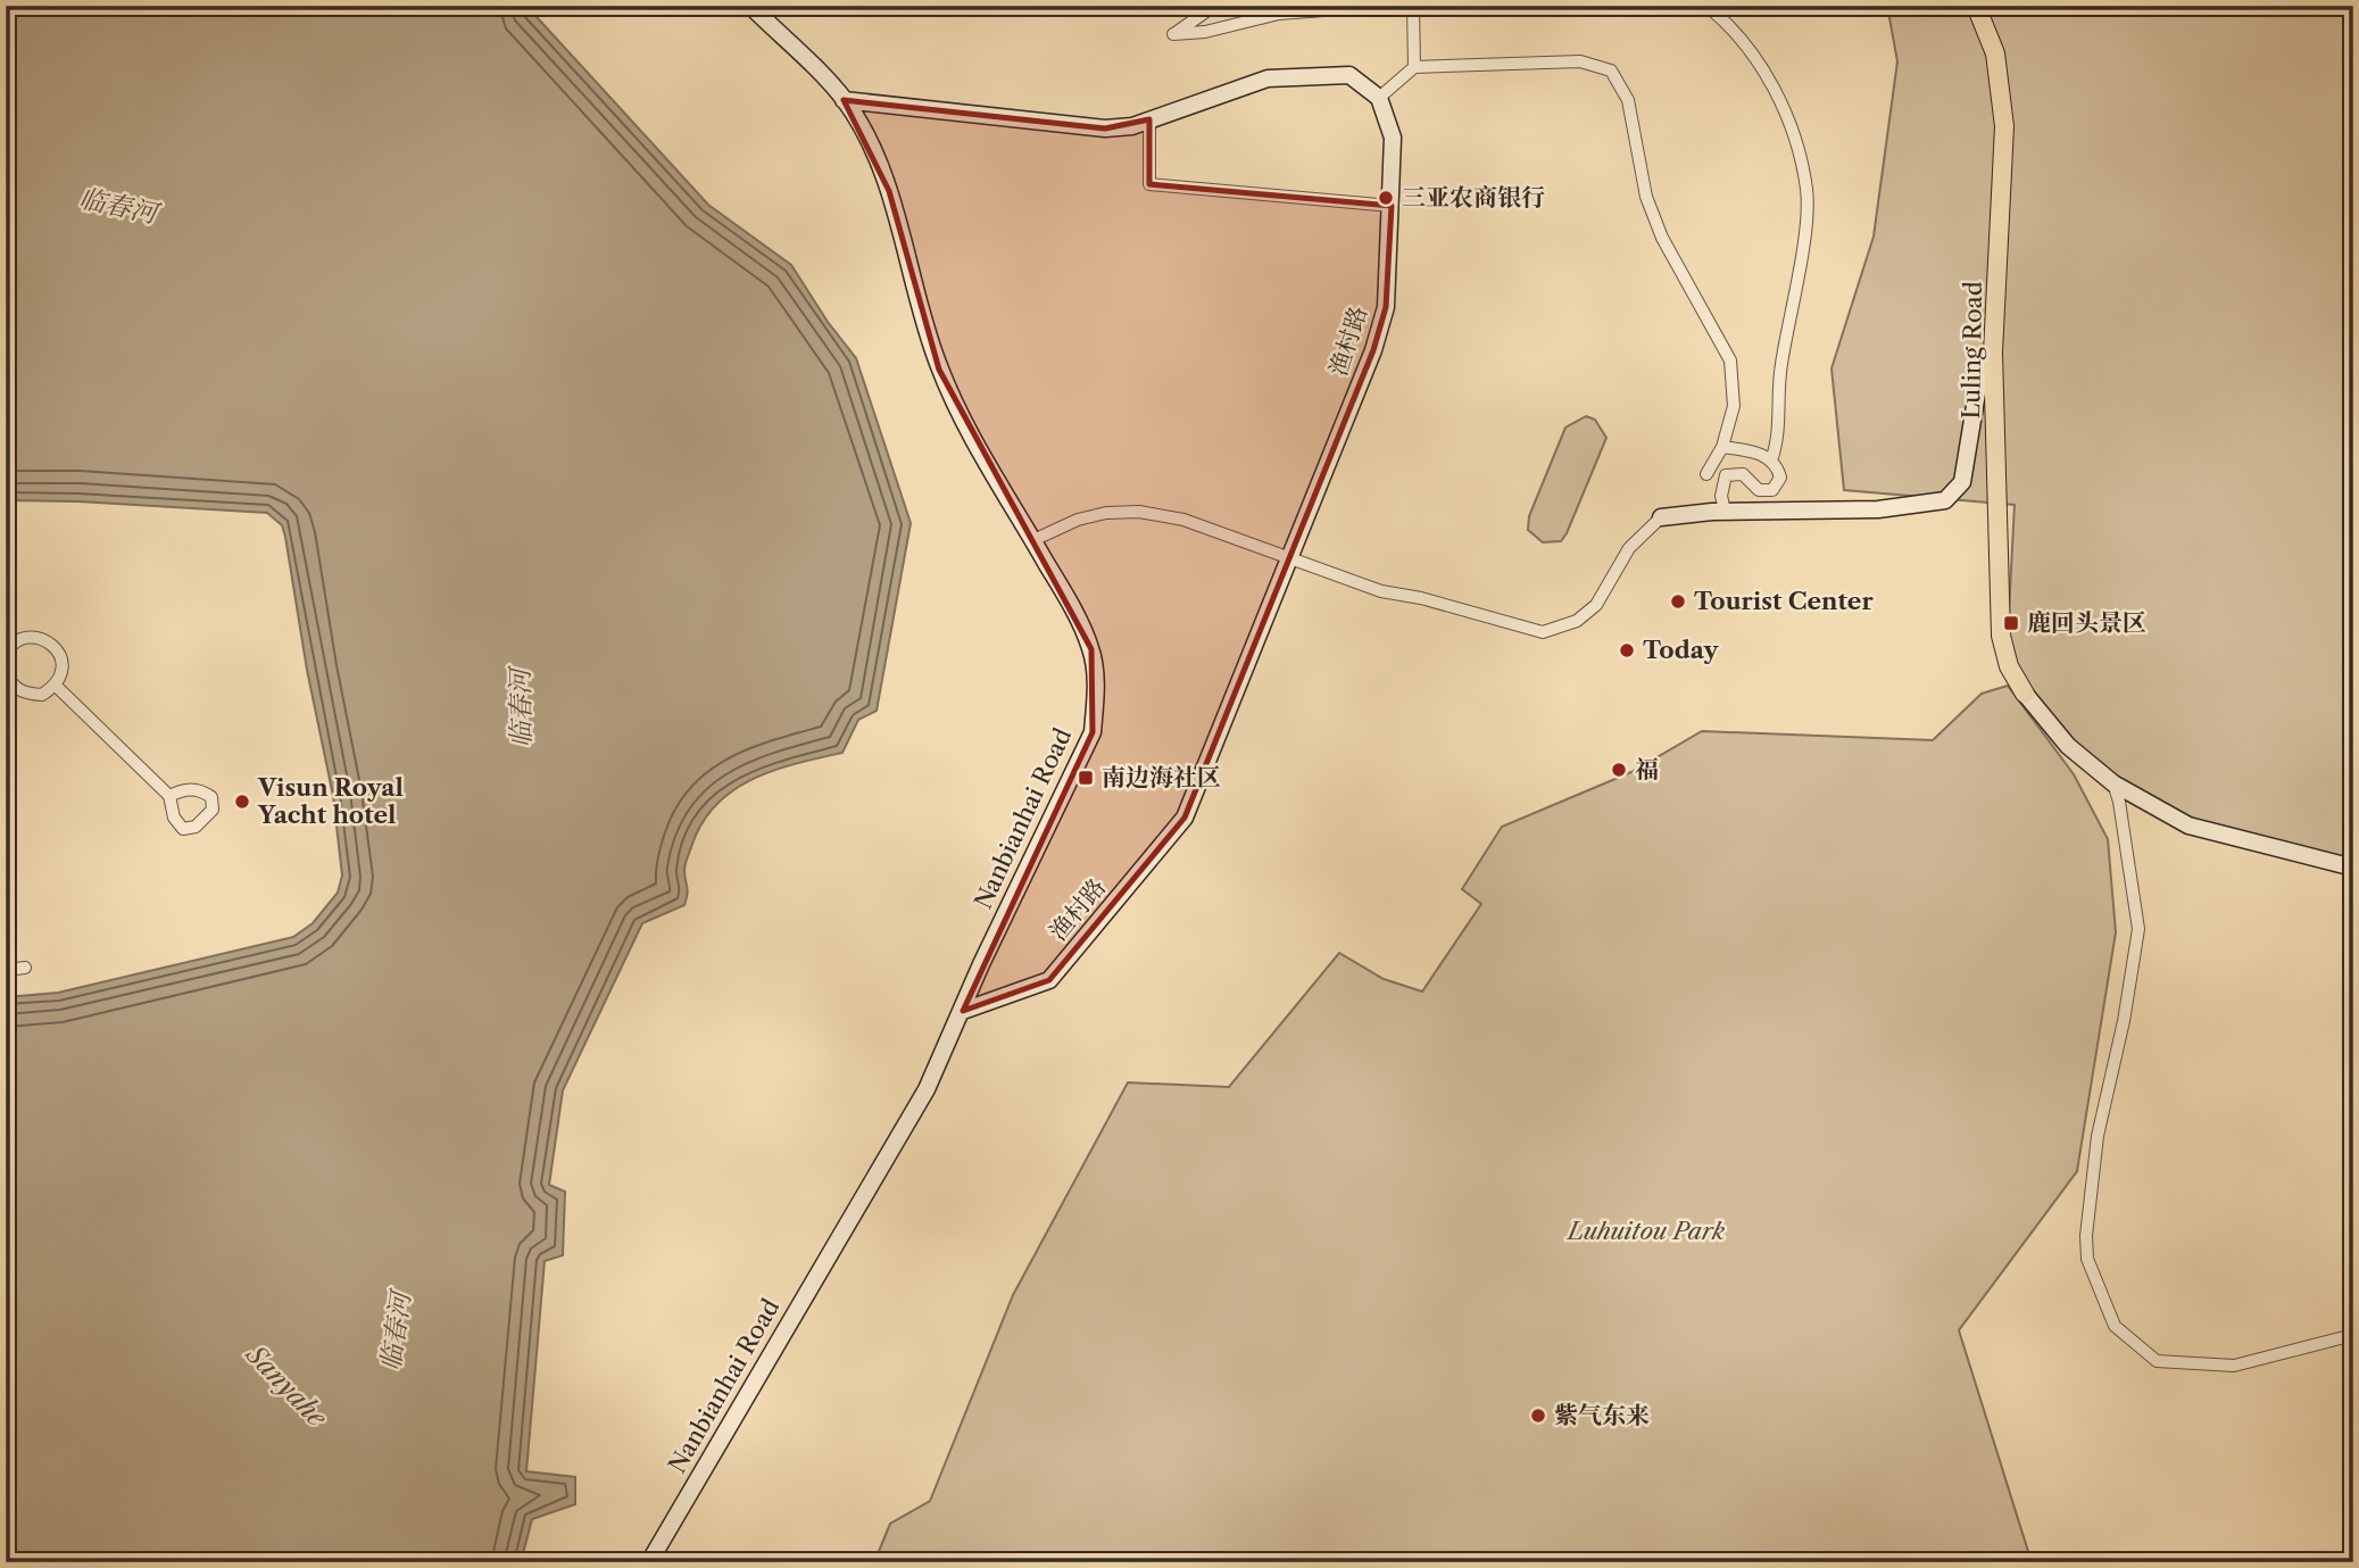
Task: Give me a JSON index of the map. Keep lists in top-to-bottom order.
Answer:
{
  "streets": {
    "main road": ["渔村路", "Luling Road", "Nanbianhai Road"]
  },
  "crossings": [
    ["渔村路", "Nanbianhai Road"]
  ],
  "water": ["临春河", "Sanyahe"],
  "parks": ["Luhuitou Park"],
  "places": {
    "other": [
      "三亚农商银行",
      "Tourist Center",
      "Today",
      "福",
      "Visun Royal Yacht hotel",
      "紫气东来"
    ],
    "transit": ["鹿回头景区", "南边海社区"]
  }
}
